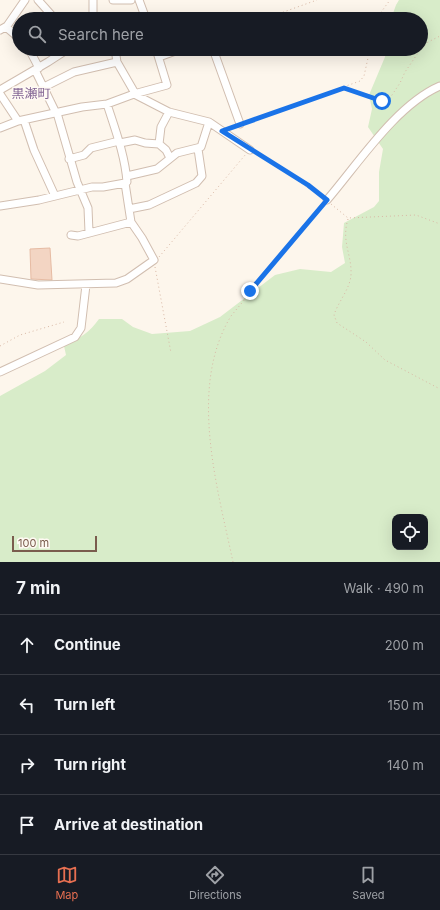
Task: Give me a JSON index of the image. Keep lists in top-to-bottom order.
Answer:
{
  "districts": ["黒瀬町"],
  "scale_bar": "100 m",
  "page": {
    "search": "Search here",
    "scale": "100 m",
    "heading": ["7 min", "Walk · 490 m"],
    "list": [
      ["Continue", "200 m"],
      ["Turn left", "150 m"],
      ["Turn right", "140 m"],
      "Arrive at destination"
    ],
    "nav": ["Map", "Directions", "Saved"]
  }
}
